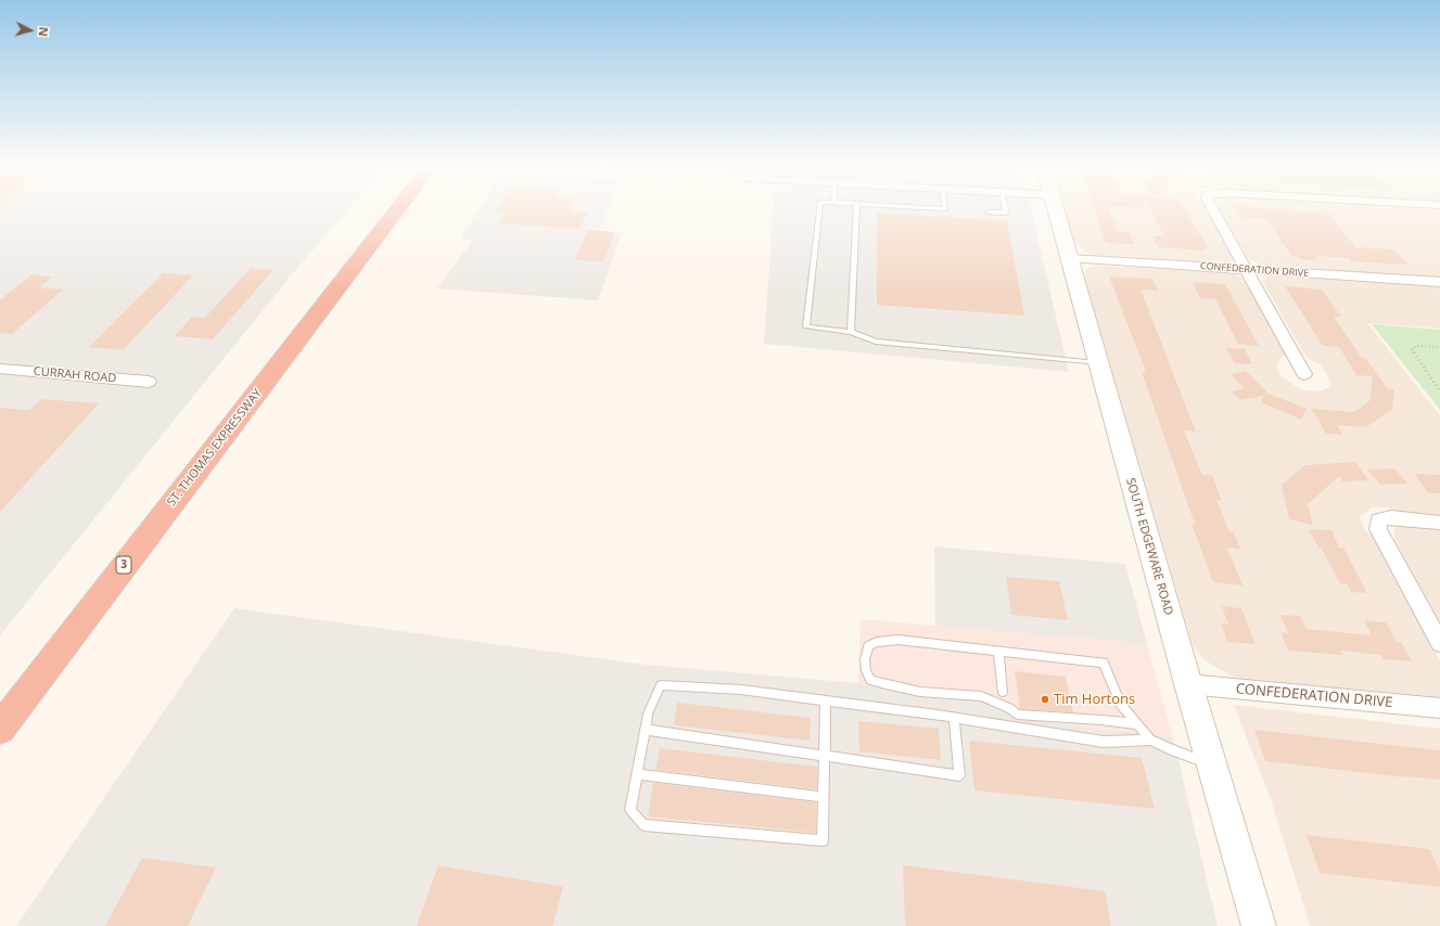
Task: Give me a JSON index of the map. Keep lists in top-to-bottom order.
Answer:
{
  "streets": {
    "highway": ["ST. THOMAS EXPRESSWAY", "3"],
    "main road": ["SOUTH EDGEWARE ROAD"],
    "street": ["CONFEDERATION DRIVE", "CURRAH ROAD"]
  },
  "crossings": [
    ["CONFEDERATION DRIVE", "SOUTH EDGEWARE ROAD"]
  ],
  "places": ["Tim Hortons"],
  "north": "right"
}
